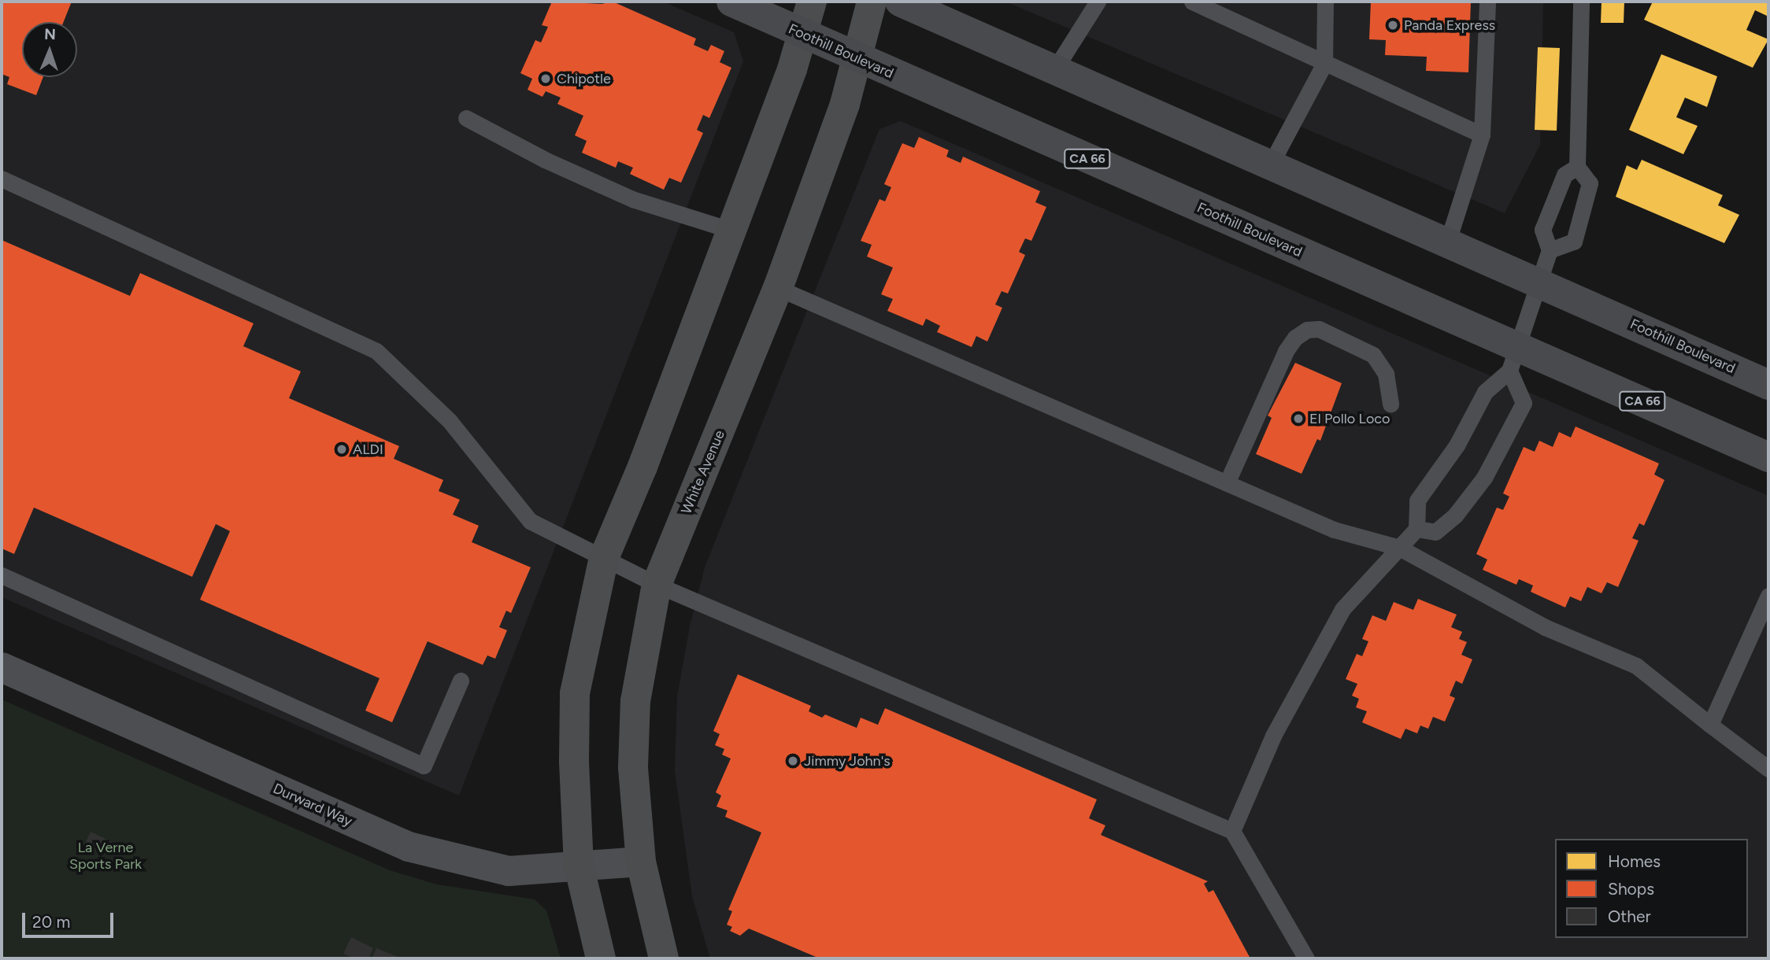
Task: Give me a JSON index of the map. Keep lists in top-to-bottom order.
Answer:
{
  "streets": {
    "main road": ["Foothill Boulevard", "CA 66", "White Avenue"],
    "street": ["Durward Way"]
  },
  "crossings": [
    ["Foothill Boulevard", "White Avenue"],
    ["White Avenue", "Durward Way"]
  ],
  "parks": ["La Verne Sports Park"],
  "places": [
    "Panda Express",
    "Chipotle",
    "El Pollo Loco",
    "ALDI",
    "Jimmy John's"
  ],
  "legend": ["Homes", "Shops", "Other"],
  "scale_bar": "20 m",
  "north": "top"
}
